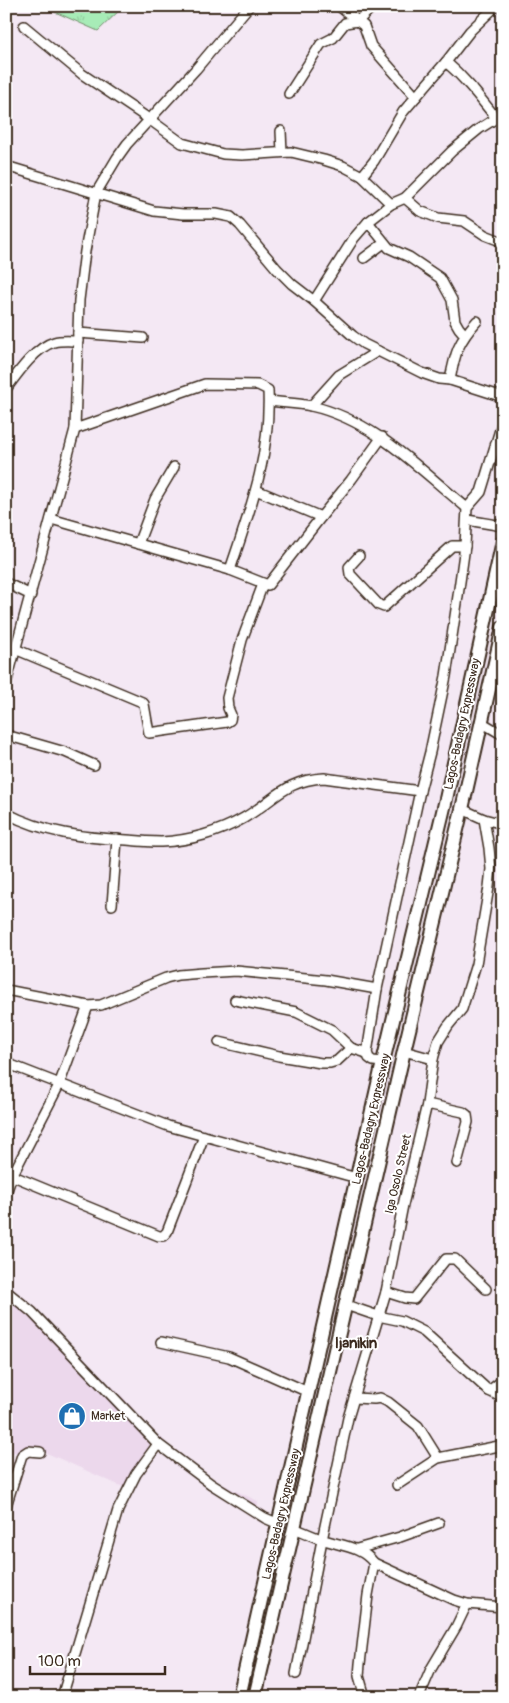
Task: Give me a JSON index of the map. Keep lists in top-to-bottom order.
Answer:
{
  "streets": {
    "highway": ["Lagos-Badagry Expressway"],
    "street": ["Iga Osolo Street"]
  },
  "districts": ["Ijanikin"],
  "places": {
    "shop": ["Market"]
  },
  "scale_bar": "100 m"
}
